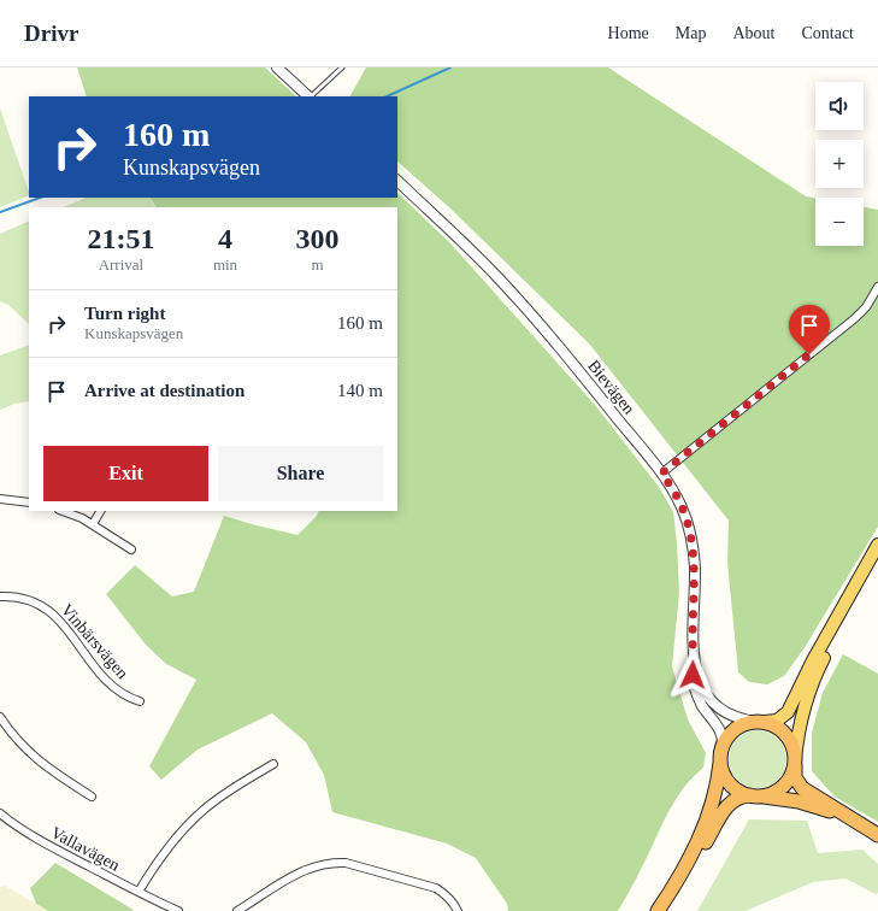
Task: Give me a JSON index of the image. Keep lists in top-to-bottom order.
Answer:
{
  "streets": {
    "street": ["Bievägen", "Vinbärsvägen", "Vallavägen"]
  },
  "page": {
    "header": "Drivr",
    "nav": [
      "Home",
      "Map",
      "About",
      "Contact"
    ],
    "map_buttons": ["+", "−"],
    "turn": ["160 m", "Kunskapsvägen"],
    "eta": [
      "21:51",
      "Arrival",
      "4",
      "min",
      "300",
      "m"
    ],
    "list": [
      {
        "name": "Turn right",
        "note": "Kunskapsvägen",
        "value": "160 m"
      },
      {
        "name": "Arrive at destination",
        "value": "140 m"
      }
    ],
    "buttons": ["Exit", "Share"]
  }
}
